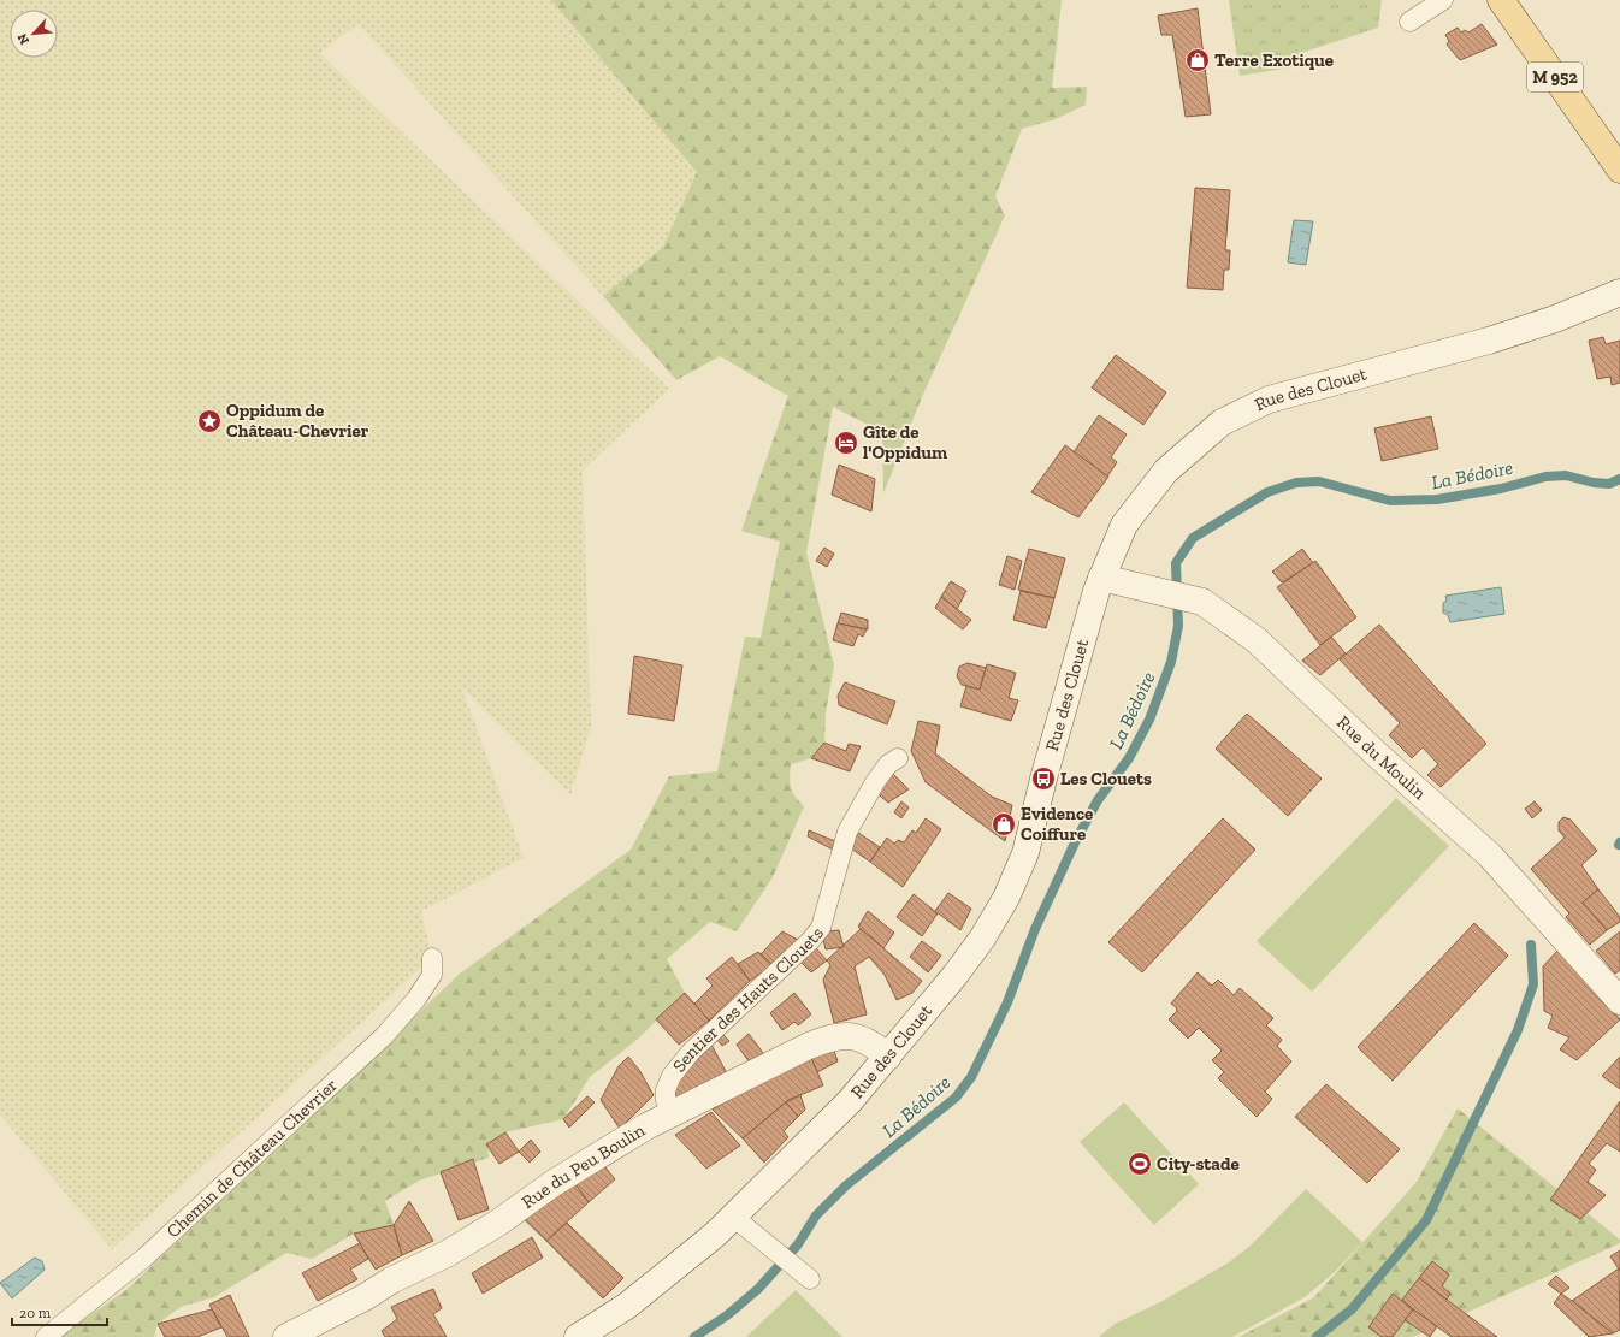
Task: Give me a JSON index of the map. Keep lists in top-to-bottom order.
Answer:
{
  "streets": {
    "main road": ["M 952"],
    "street": ["Rue des Clouet", "Rue du Moulin", "Rue du Peu Boulin"],
    "lane": ["Sentier des Hauts Clouets", "Chemin de Château Chevrier"]
  },
  "crossings": [
    ["Rue des Clouet", "Rue du Moulin"],
    ["Rue des Clouet", "Rue du Peu Boulin"],
    ["Sentier des Hauts Clouets", "Rue du Peu Boulin"]
  ],
  "water": ["La Bédoire"],
  "places": {
    "shop": ["Terre Exotique", "Evidence Coiffure"],
    "place": ["Oppidum de Château-Chevrier"],
    "hotel": ["Gîte de l'Oppidum"],
    "bus stop": ["Les Clouets"],
    "sports": ["City-stade"]
  },
  "scale_bar": "20 m",
  "north": "bottom left"
}
